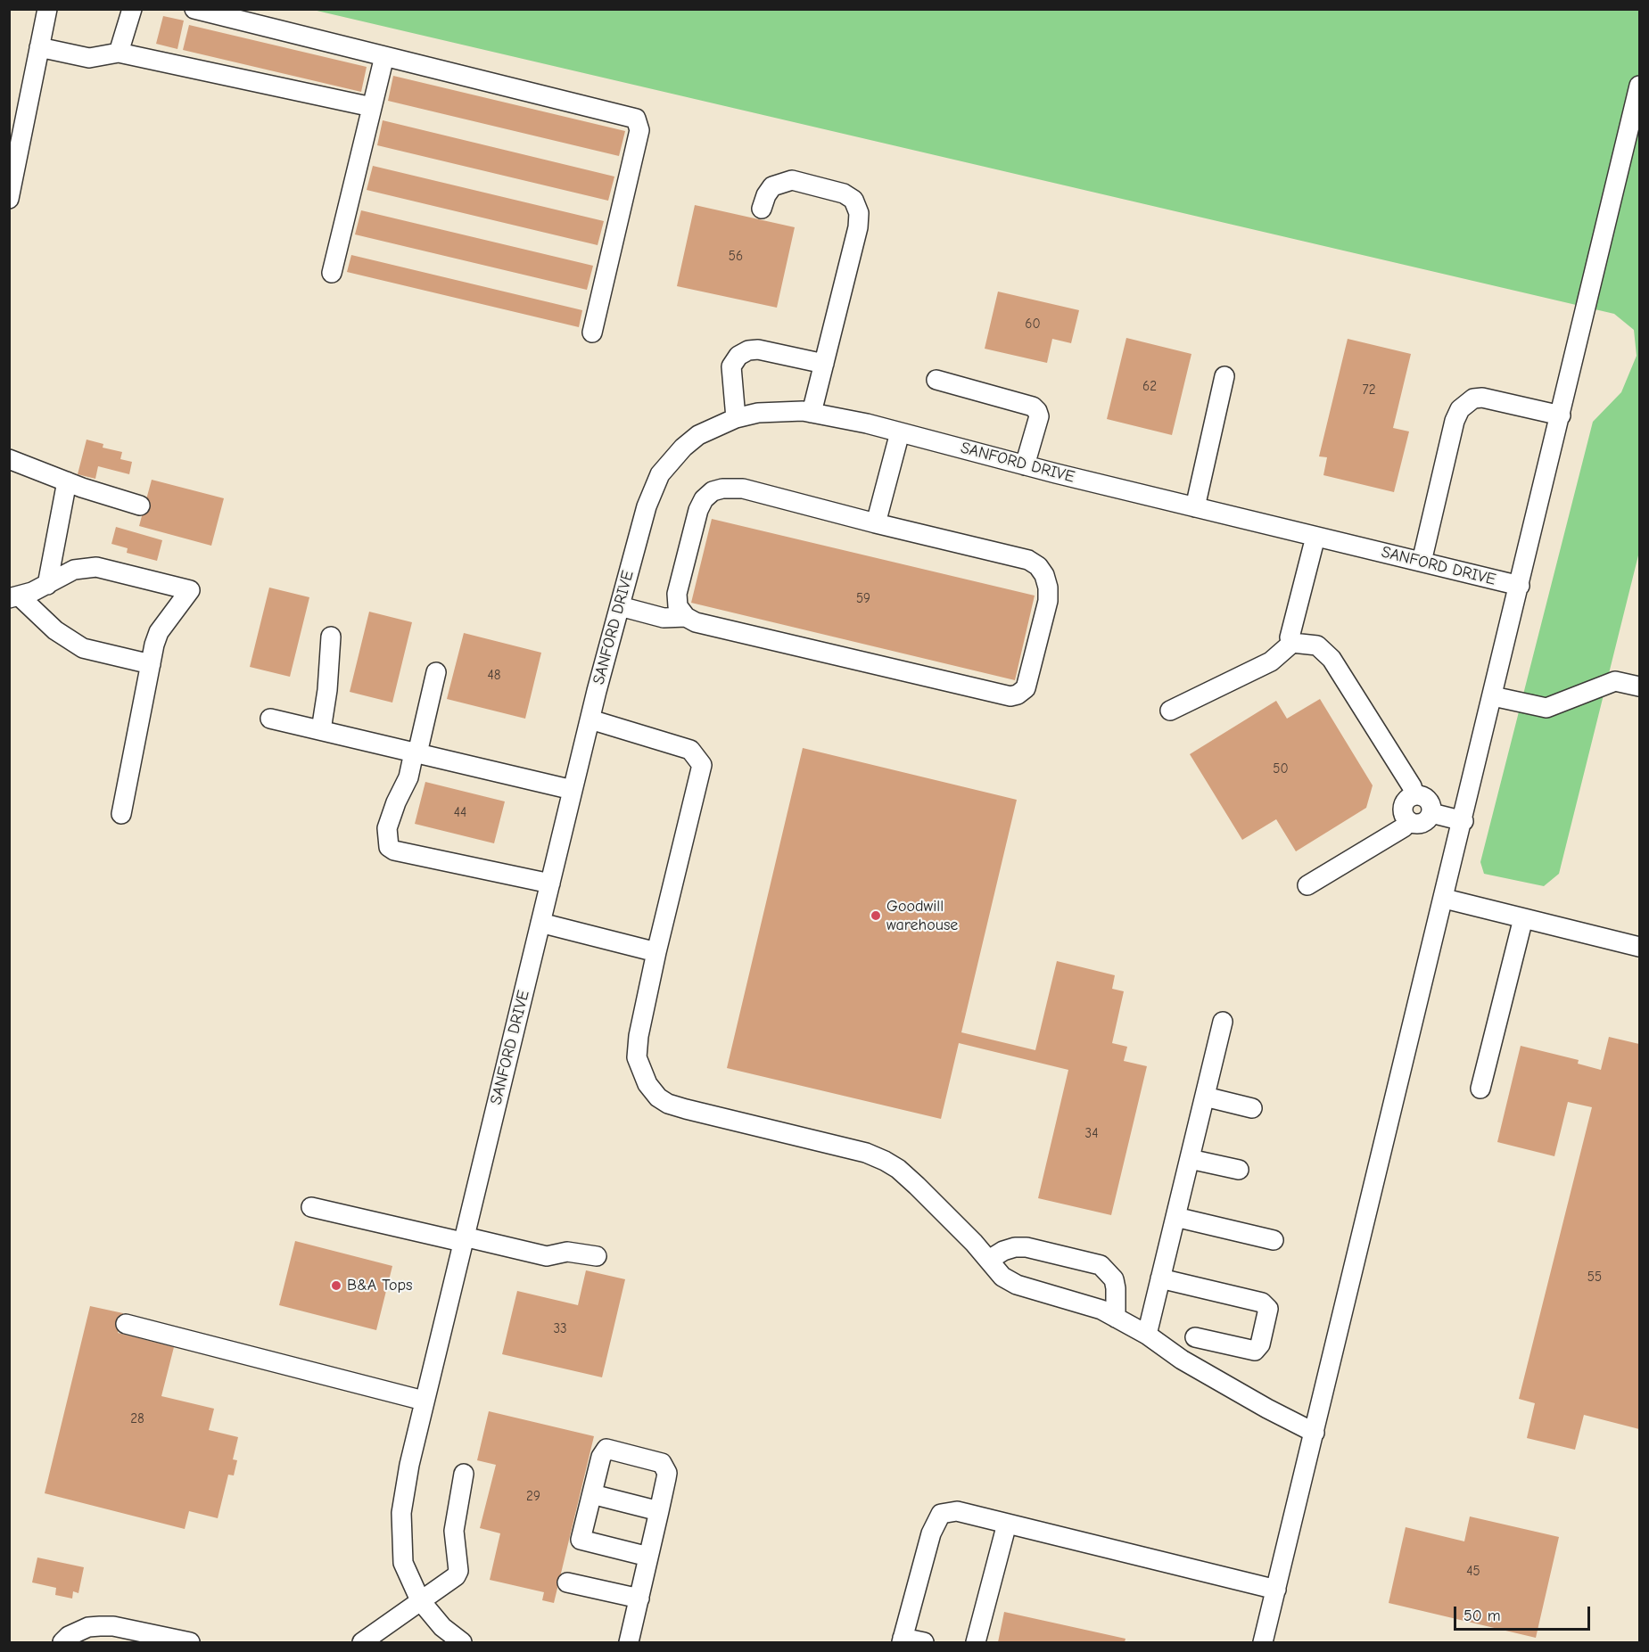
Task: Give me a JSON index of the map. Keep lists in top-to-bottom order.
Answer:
{
  "streets": {
    "street": ["SANFORD DRIVE"]
  },
  "places": ["Goodwill warehouse", "B&A Tops"],
  "house_numbers": [
    "56",
    "60",
    "62",
    "72",
    "59",
    "48",
    "50",
    "44",
    "34",
    "55",
    "33",
    "28",
    "29",
    "45"
  ],
  "scale_bar": "50 m"
}
